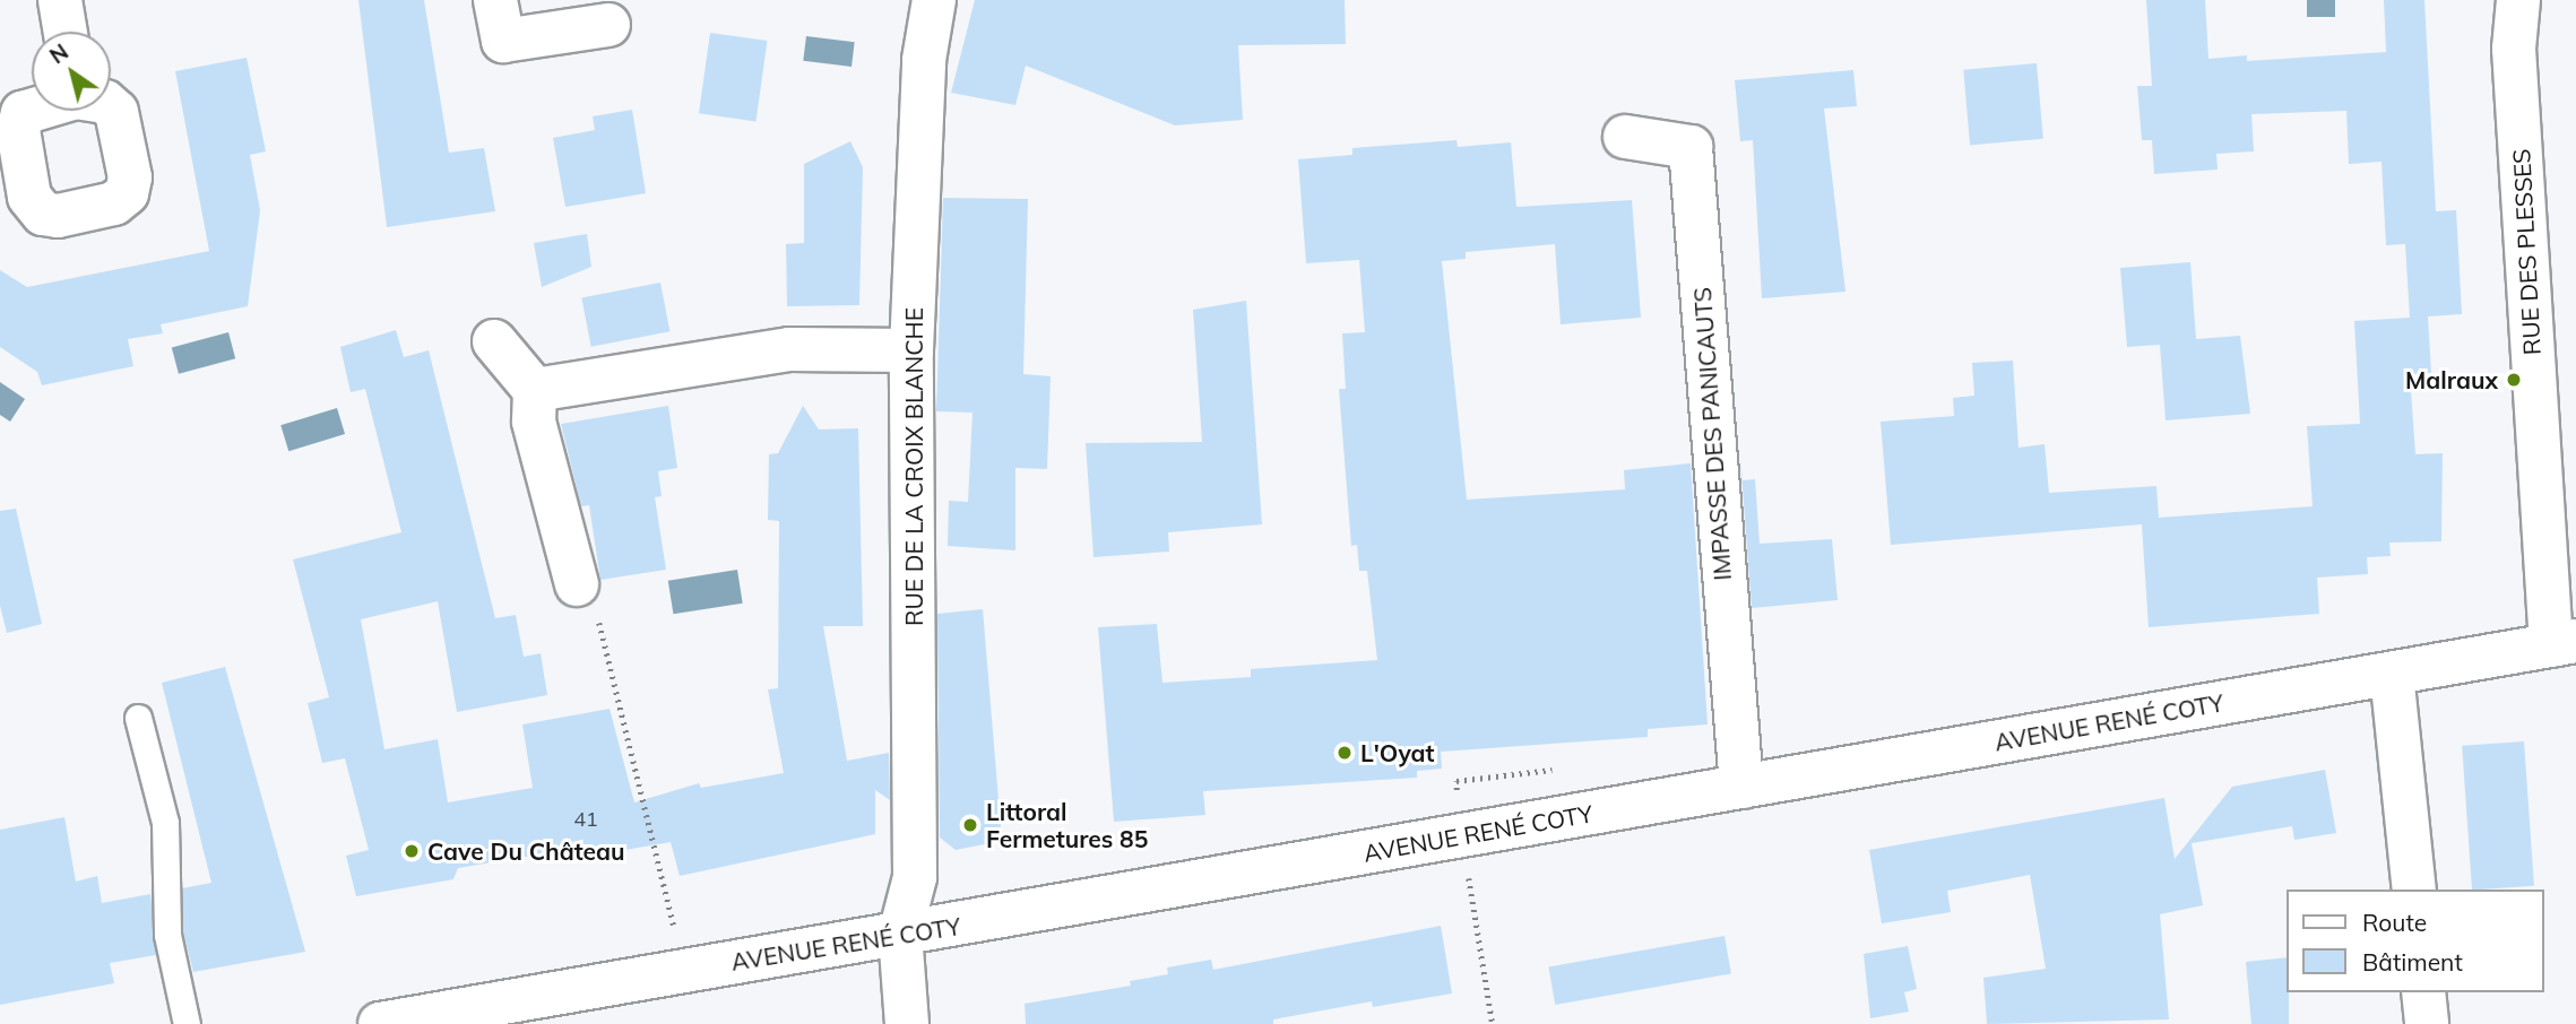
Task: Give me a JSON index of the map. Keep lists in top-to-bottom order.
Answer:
{
  "streets": {
    "street": [
      "RUE DES PLESSES",
      "IMPASSE DES PANICAUTS",
      "RUE DE LA CROIX BLANCHE",
      "AVENUE RENÉ COTY"
    ]
  },
  "crossings": [
    ["RUE DES PLESSES", "AVENUE RENÉ COTY"],
    ["IMPASSE DES PANICAUTS", "AVENUE RENÉ COTY"],
    ["RUE DE LA CROIX BLANCHE", "AVENUE RENÉ COTY"]
  ],
  "places": [
    "Malraux",
    "L'Oyat",
    "Littoral Fermetures 85",
    "Cave Du Château"
  ],
  "house_numbers": ["41"],
  "legend": ["Route", "Bâtiment"],
  "north": "top left"
}
